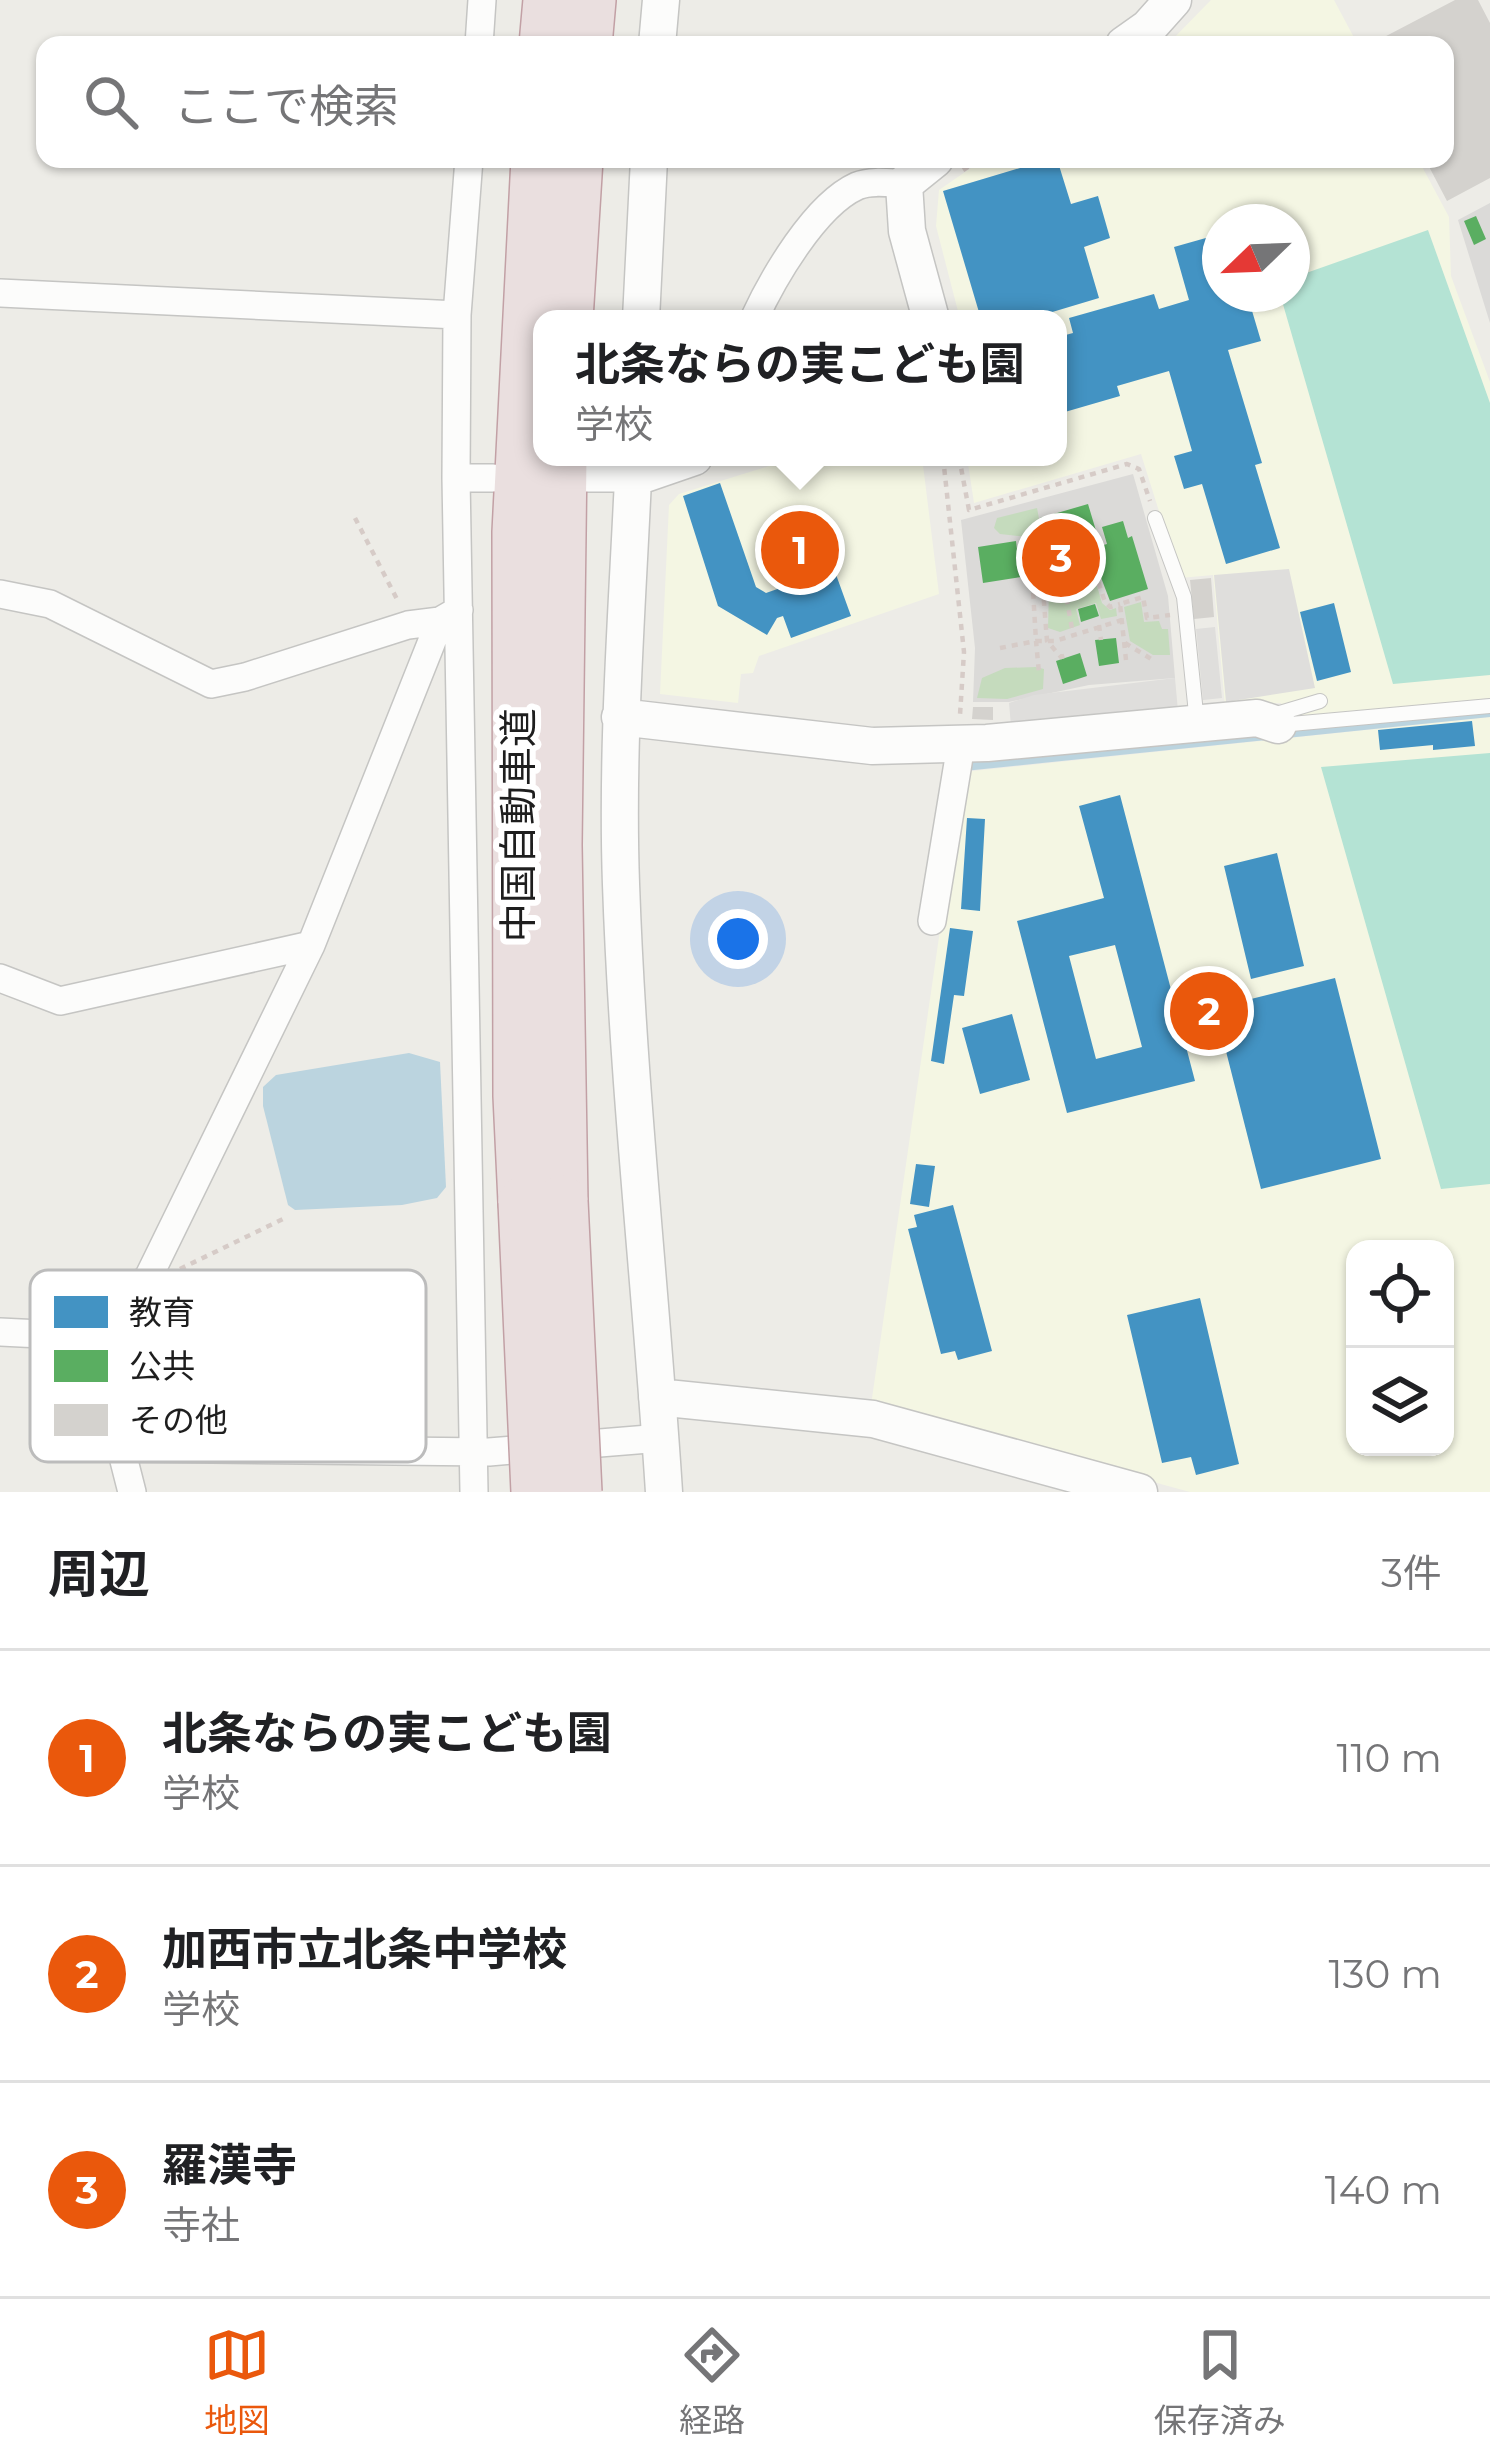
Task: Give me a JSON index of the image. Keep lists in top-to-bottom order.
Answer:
{
  "streets": {
    "highway": ["中国自動車道"]
  },
  "legend": ["教育", "公共", "その他"],
  "north": "bottom left",
  "page": {
    "search": "ここで検索",
    "popup": ["北条ならの実こども園", "学校"],
    "pins": ["1", "3", "2"],
    "heading": ["周辺", "3件"],
    "list": [
      {
        "mark": "1",
        "name": "北条ならの実こども園",
        "note": "学校",
        "value": "110 m"
      },
      {
        "mark": "2",
        "name": "加西市立北条中学校",
        "note": "学校",
        "value": "130 m"
      },
      {
        "mark": "3",
        "name": "羅漢寺",
        "note": "寺社",
        "value": "140 m"
      }
    ],
    "nav": ["地図", "経路", "保存済み"]
  }
}
